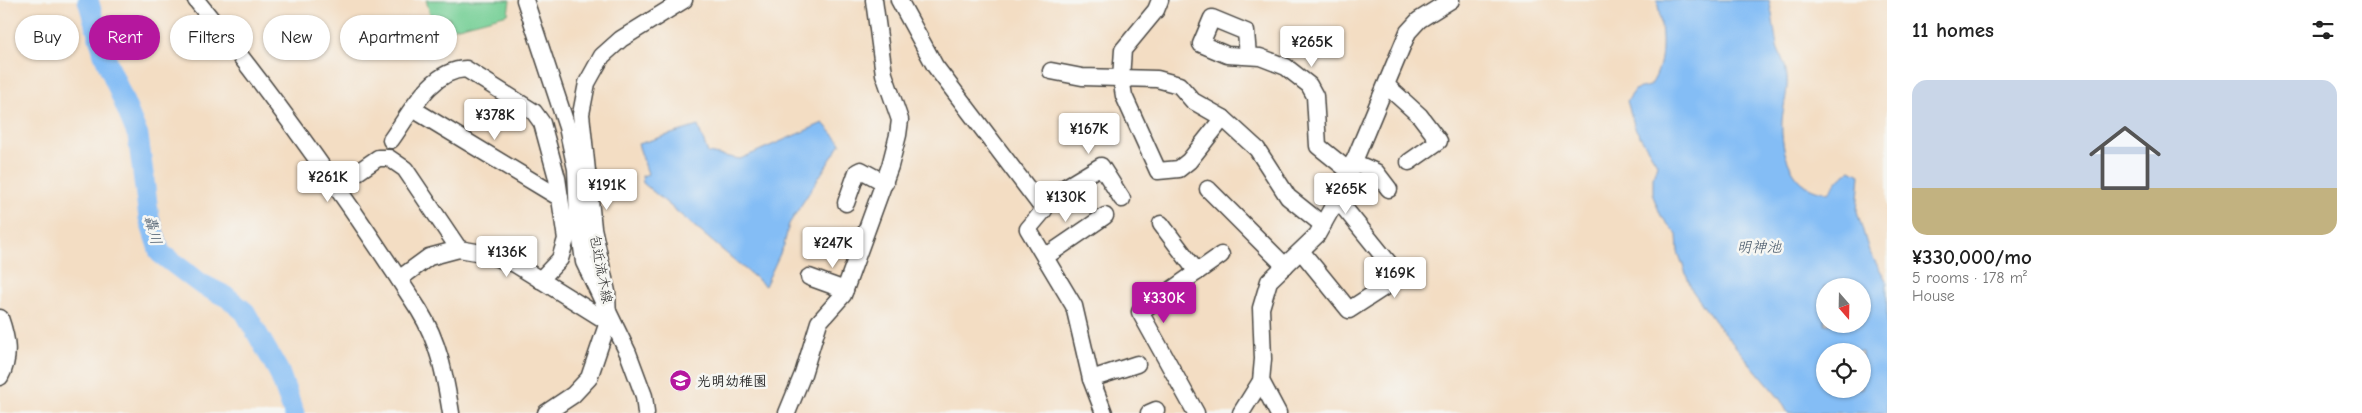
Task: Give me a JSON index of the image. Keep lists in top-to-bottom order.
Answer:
{
  "streets": {
    "street": ["包近流木線"]
  },
  "water": ["轟川", "明神池"],
  "places": {
    "school or university": ["光明幼稚園"]
  },
  "north": "bottom",
  "page": {
    "heading": "11 homes",
    "chip": [
      "Buy",
      "Rent",
      "Filters",
      "New",
      "Apartment"
    ],
    "price": [
      "¥265K",
      "¥378K",
      "¥167K",
      "¥261K",
      "¥191K",
      "¥265K",
      "¥130K",
      "¥247K",
      "¥136K",
      "¥169K",
      "¥330K"
    ],
    "list": [
      {
        "name": "¥330,000/mo",
        "note": "5 rooms · 178 m² · House"
      }
    ]
  }
}
